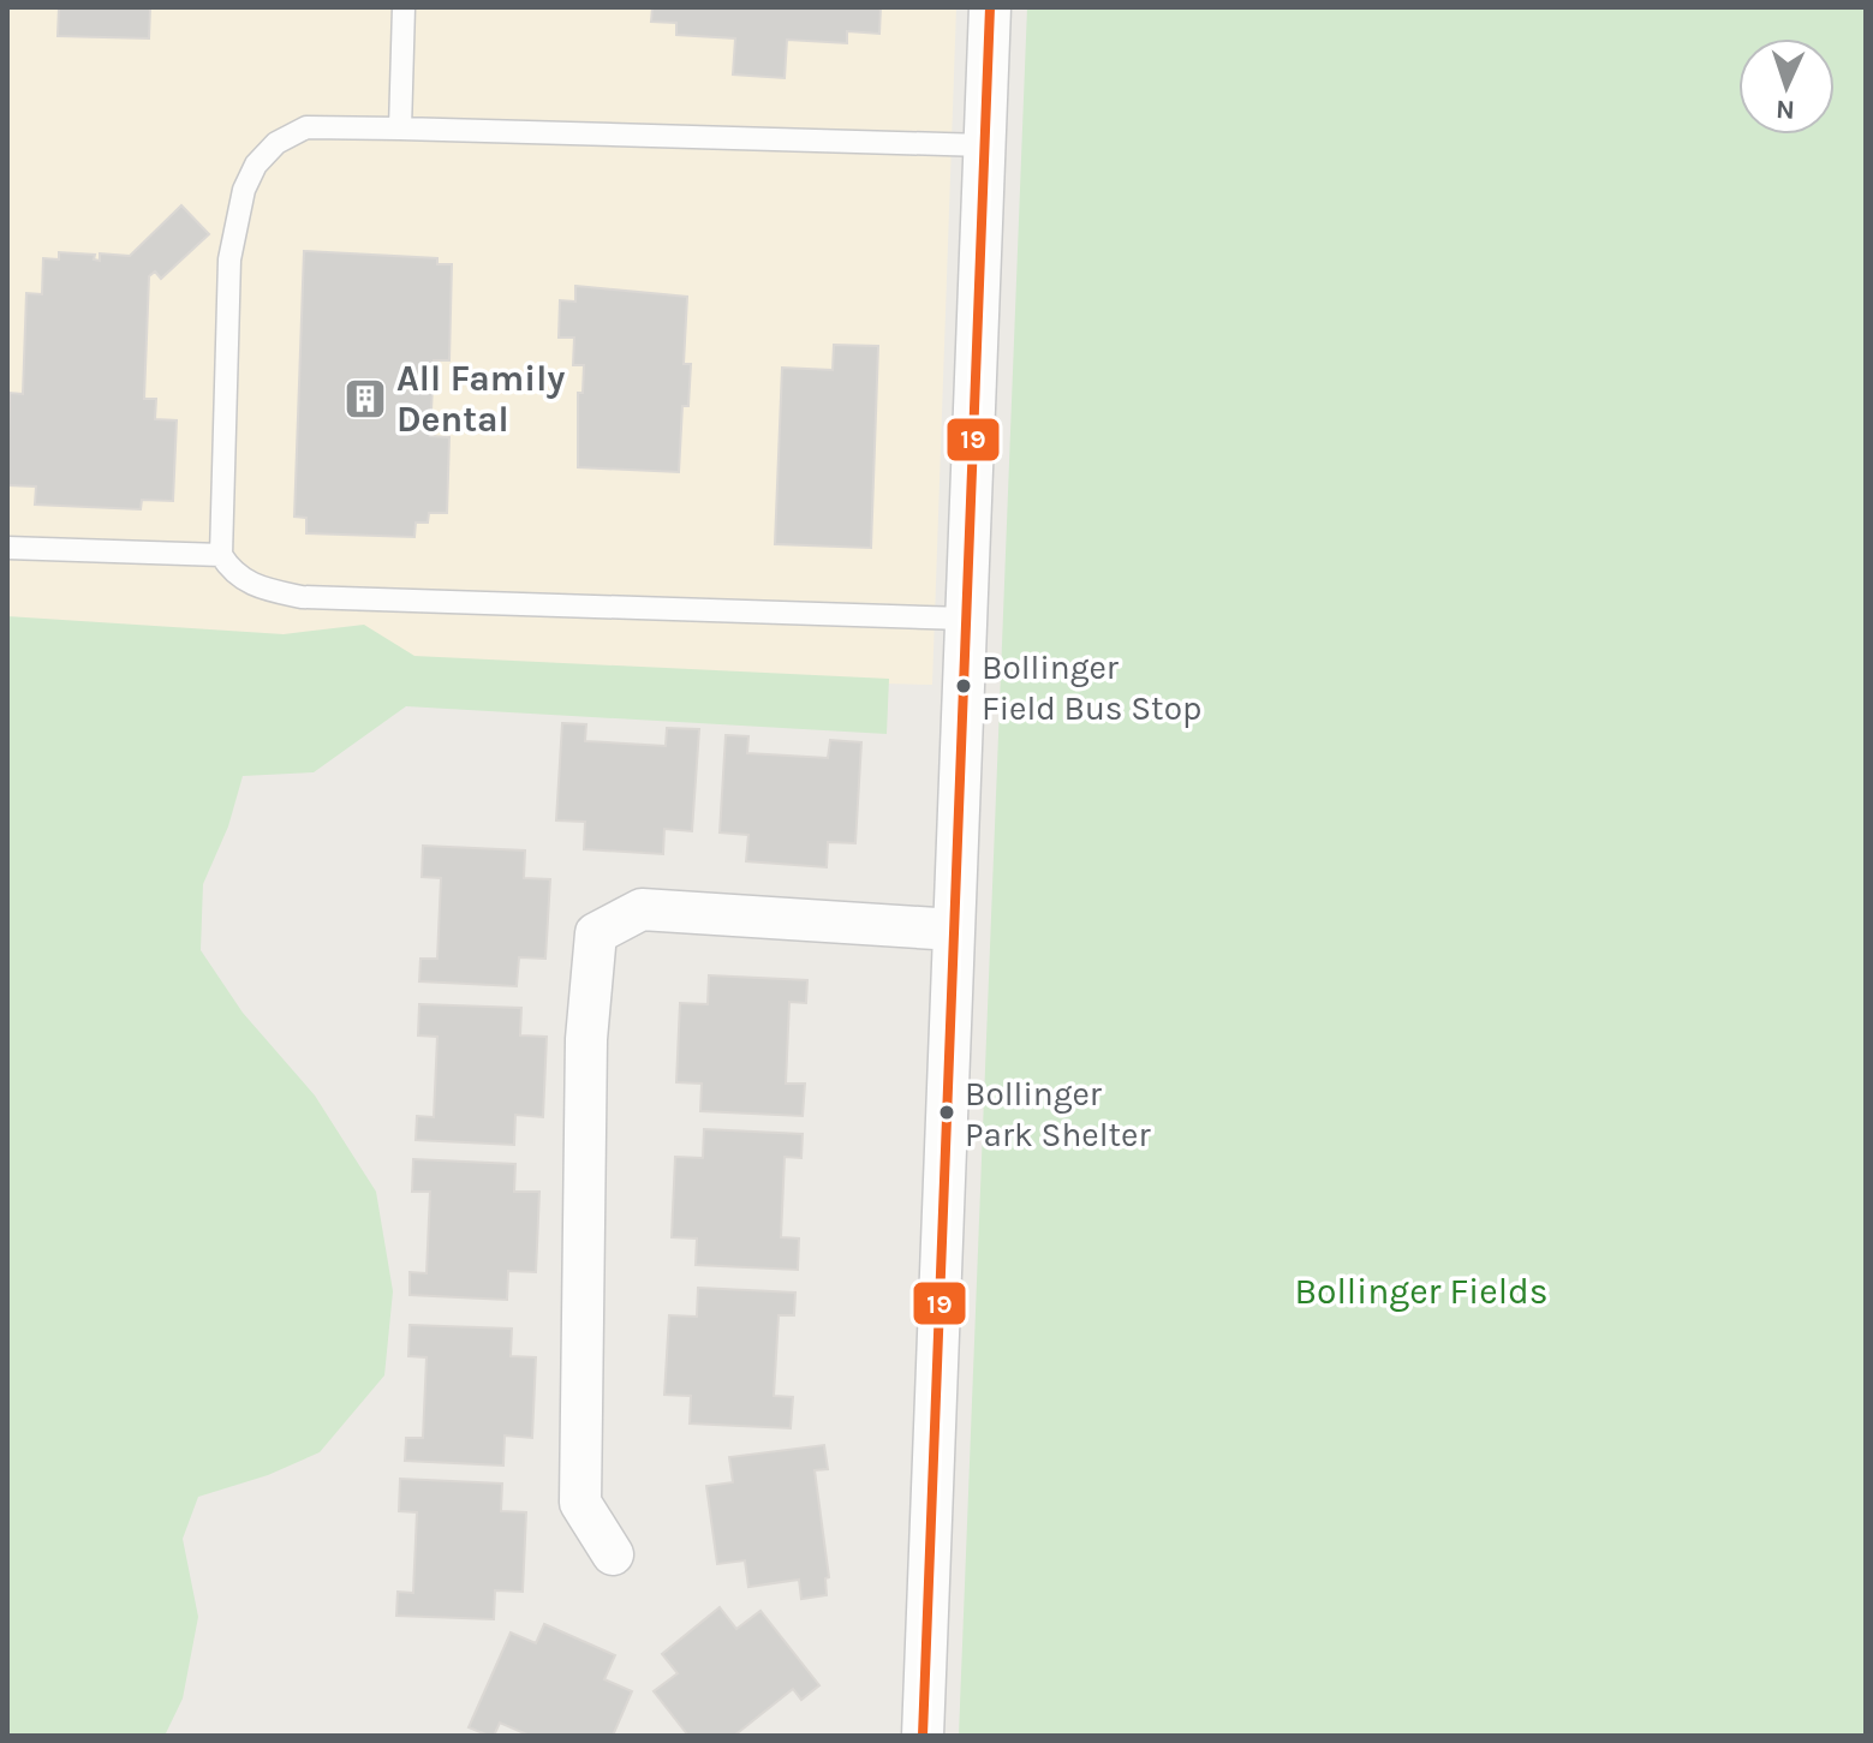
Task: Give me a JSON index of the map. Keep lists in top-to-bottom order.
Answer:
{
  "parks": ["Bollinger Fields"],
  "places": {
    "building": ["All Family Dental"],
    "other": ["Bollinger Field Bus Stop", "Bollinger Park Shelter"]
  },
  "lines": ["transit line 19"],
  "north": "bottom"
}
